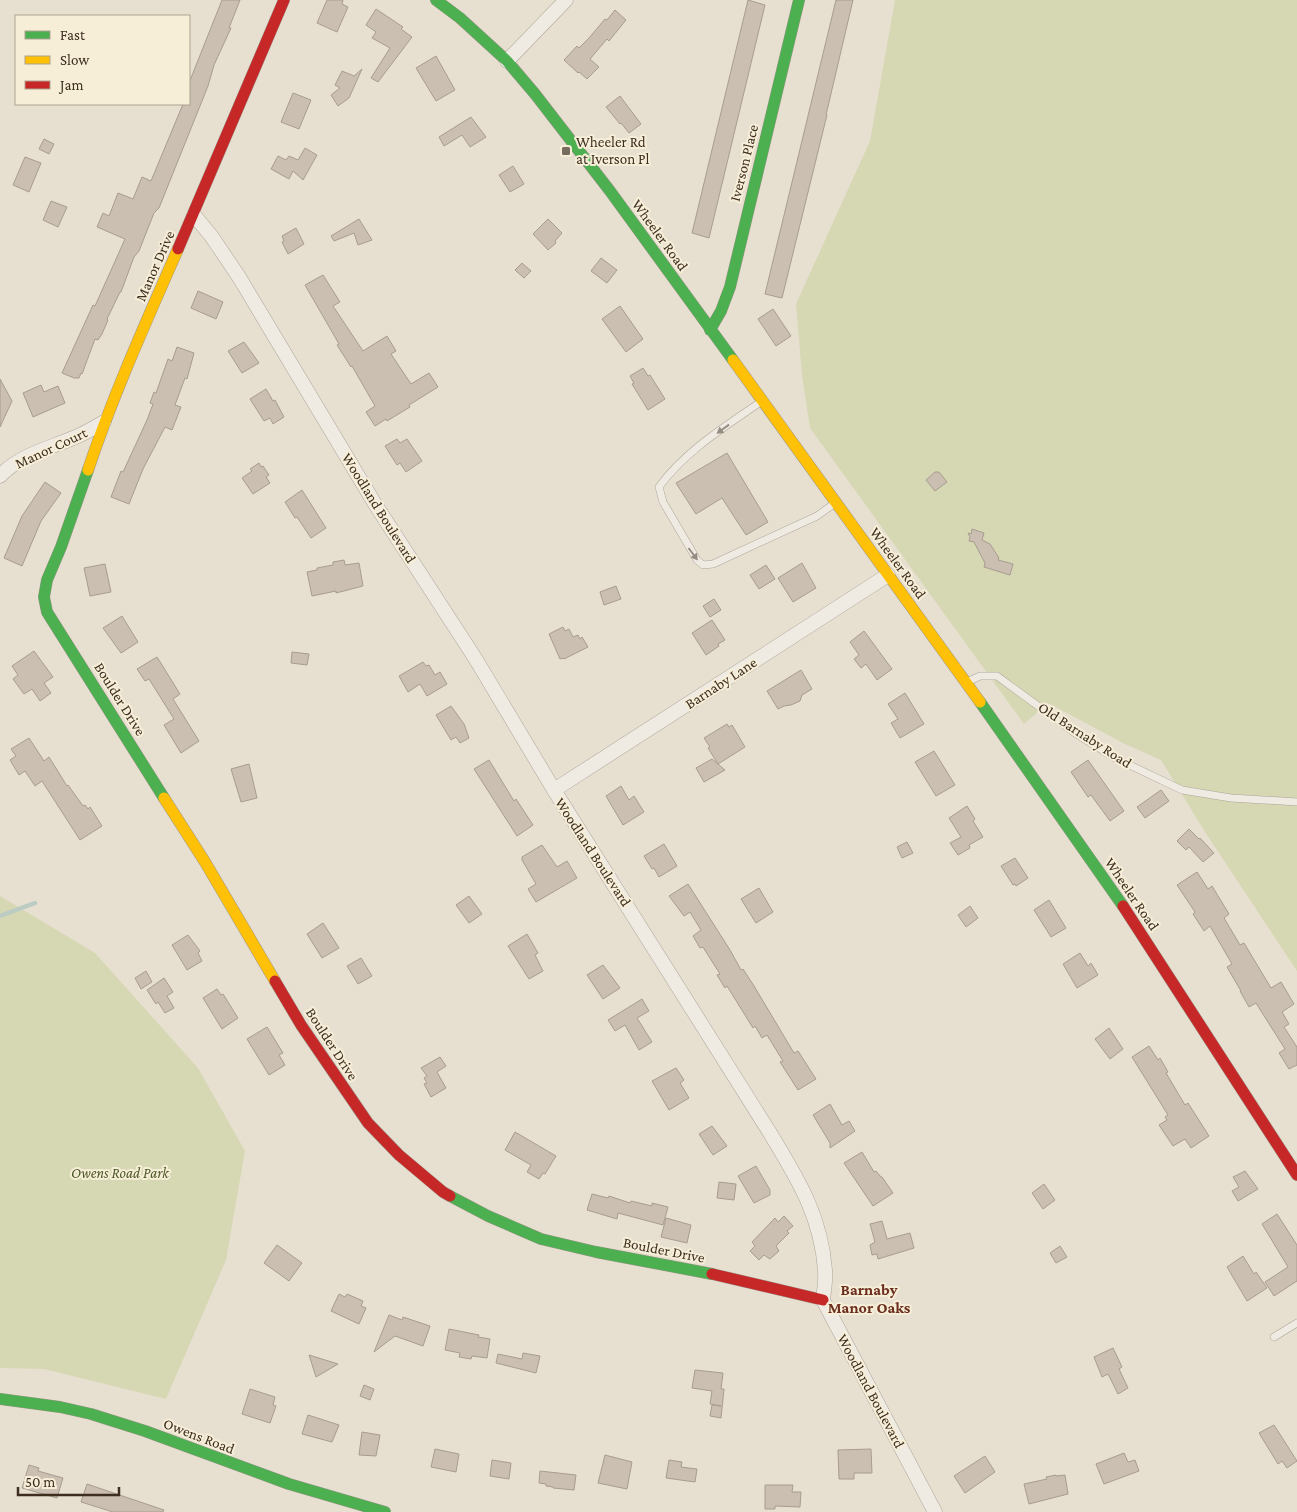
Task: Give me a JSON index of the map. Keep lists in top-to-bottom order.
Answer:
{
  "streets": {
    "street": [
      "Iverson Place",
      "Wheeler Road",
      "Manor Drive",
      "Manor Court",
      "Woodland Boulevard",
      "Barnaby Lane",
      "Boulder Drive",
      "Owens Road"
    ],
    "lane": ["Old Barnaby Road"]
  },
  "crossings": [
    ["Iverson Place", "Wheeler Road"],
    ["Wheeler Road", "Barnaby Lane"],
    ["Wheeler Road", "Old Barnaby Road"],
    ["Manor Drive", "Manor Court"],
    ["Manor Drive", "Woodland Boulevard"],
    ["Manor Drive", "Boulder Drive"],
    ["Woodland Boulevard", "Barnaby Lane"],
    ["Woodland Boulevard", "Boulder Drive"]
  ],
  "districts": ["Barnaby Manor Oaks"],
  "parks": ["Owens Road Park"],
  "places": {
    "transit": ["Wheeler Rd at Iverson Pl"]
  },
  "legend": ["Fast", "Slow", "Jam"],
  "scale_bar": "50 m"
}
